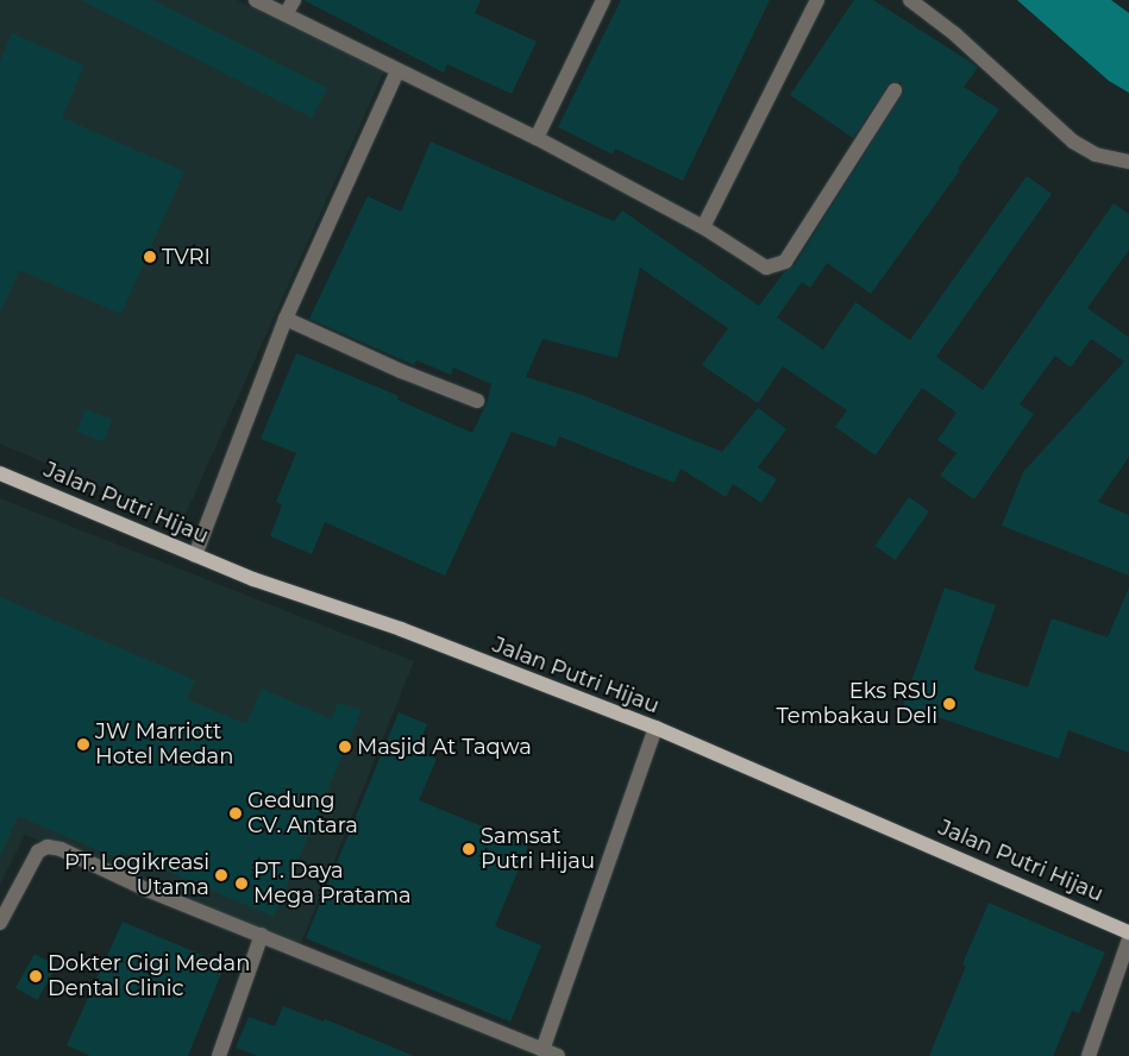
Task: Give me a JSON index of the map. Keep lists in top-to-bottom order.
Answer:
{
  "streets": {
    "main road": ["Jalan Putri Hijau"]
  },
  "places": [
    "TVRI",
    "Eks RSU Tembakau Deli",
    "JW Marriott Hotel Medan",
    "Masjid At Taqwa",
    "Gedung CV. Antara",
    "Samsat Putri Hijau",
    "PT. Logikreasi Utama",
    "PT. Daya Mega Pratama",
    "Dokter Gigi Medan Dental Clinic"
  ]
}
